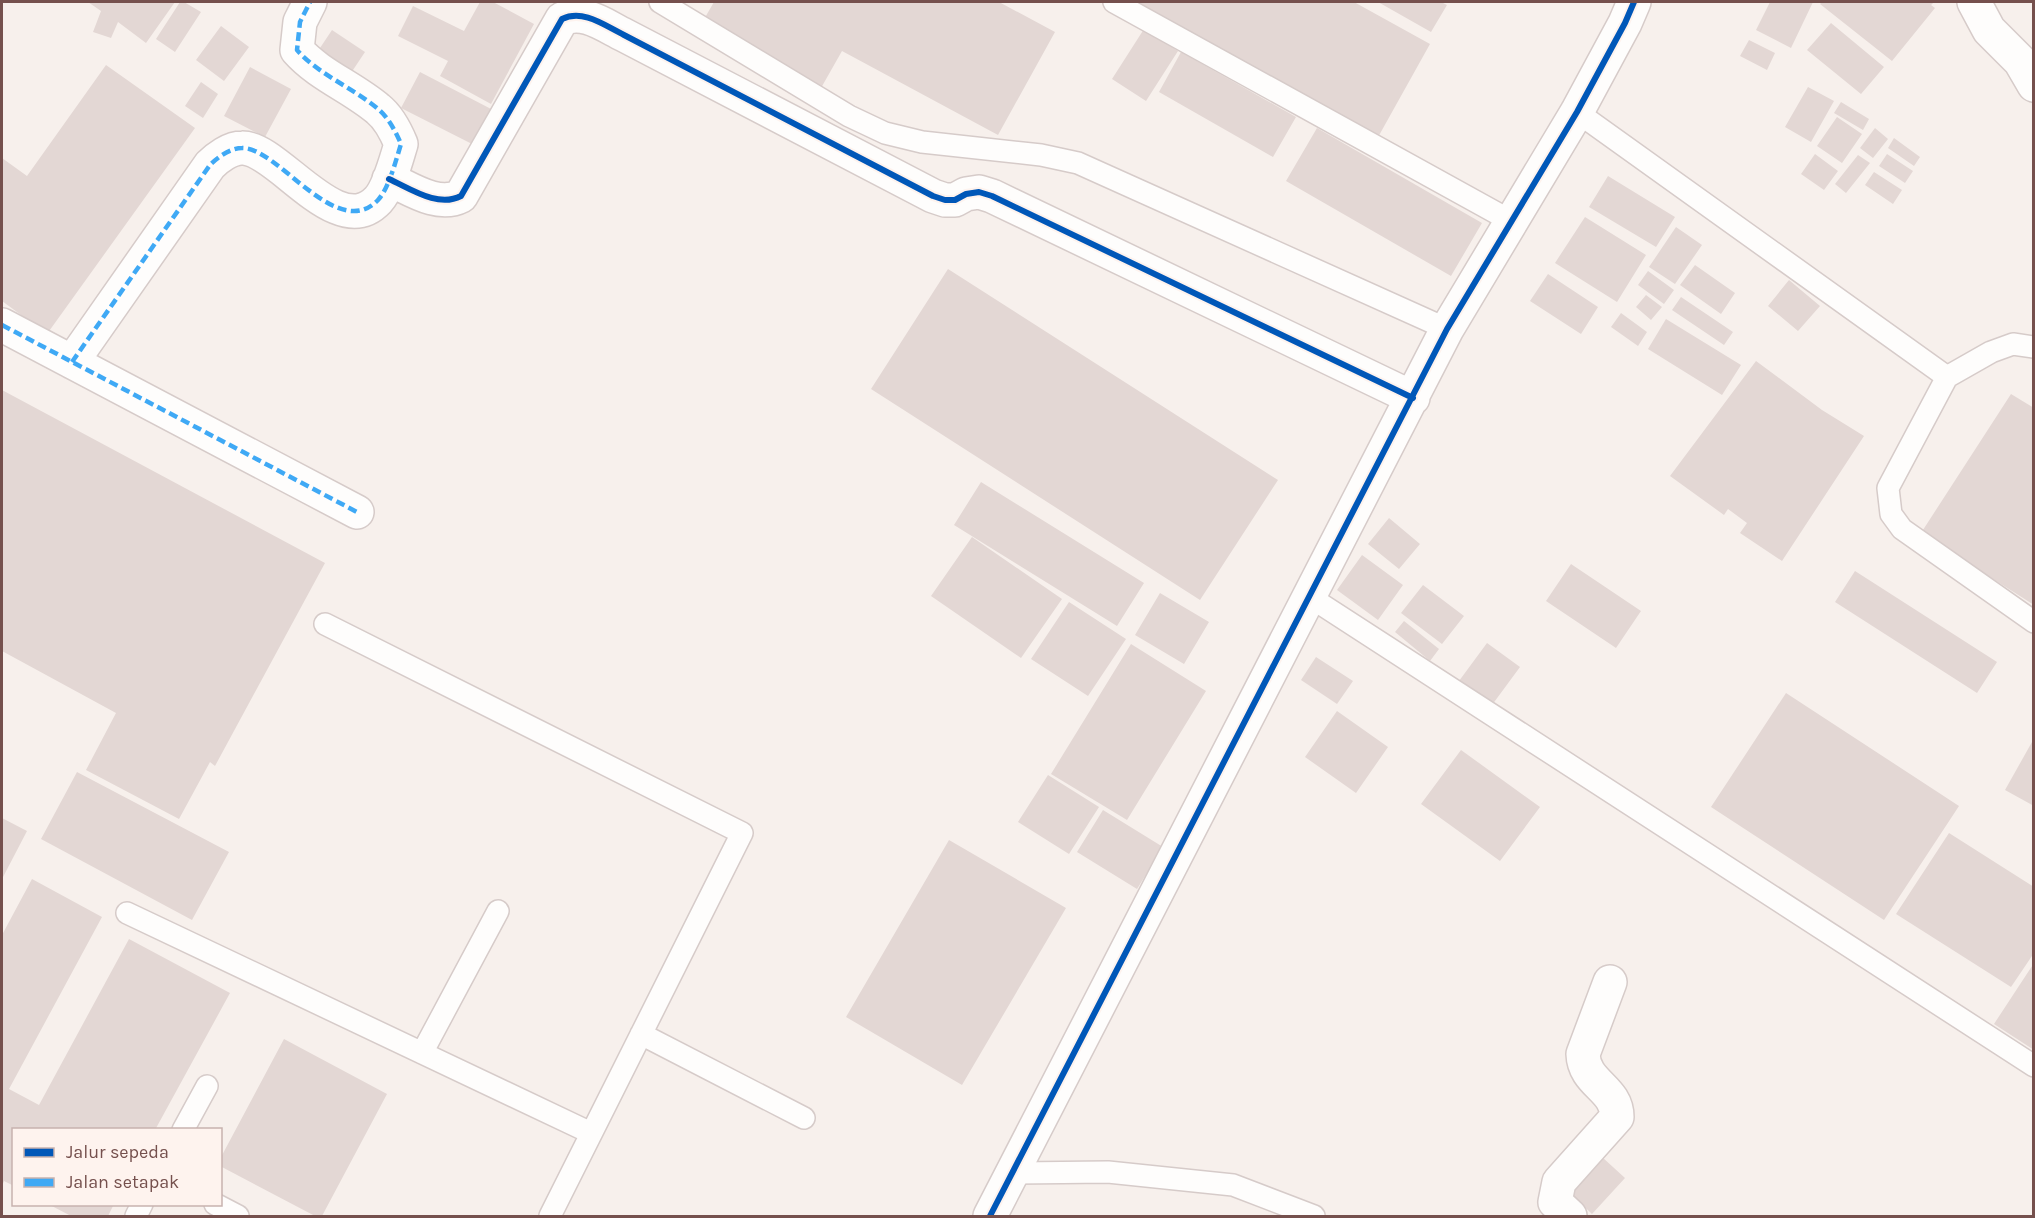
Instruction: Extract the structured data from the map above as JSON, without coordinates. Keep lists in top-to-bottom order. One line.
{"legend":["Jalur sepeda","Jalan setapak"]}
